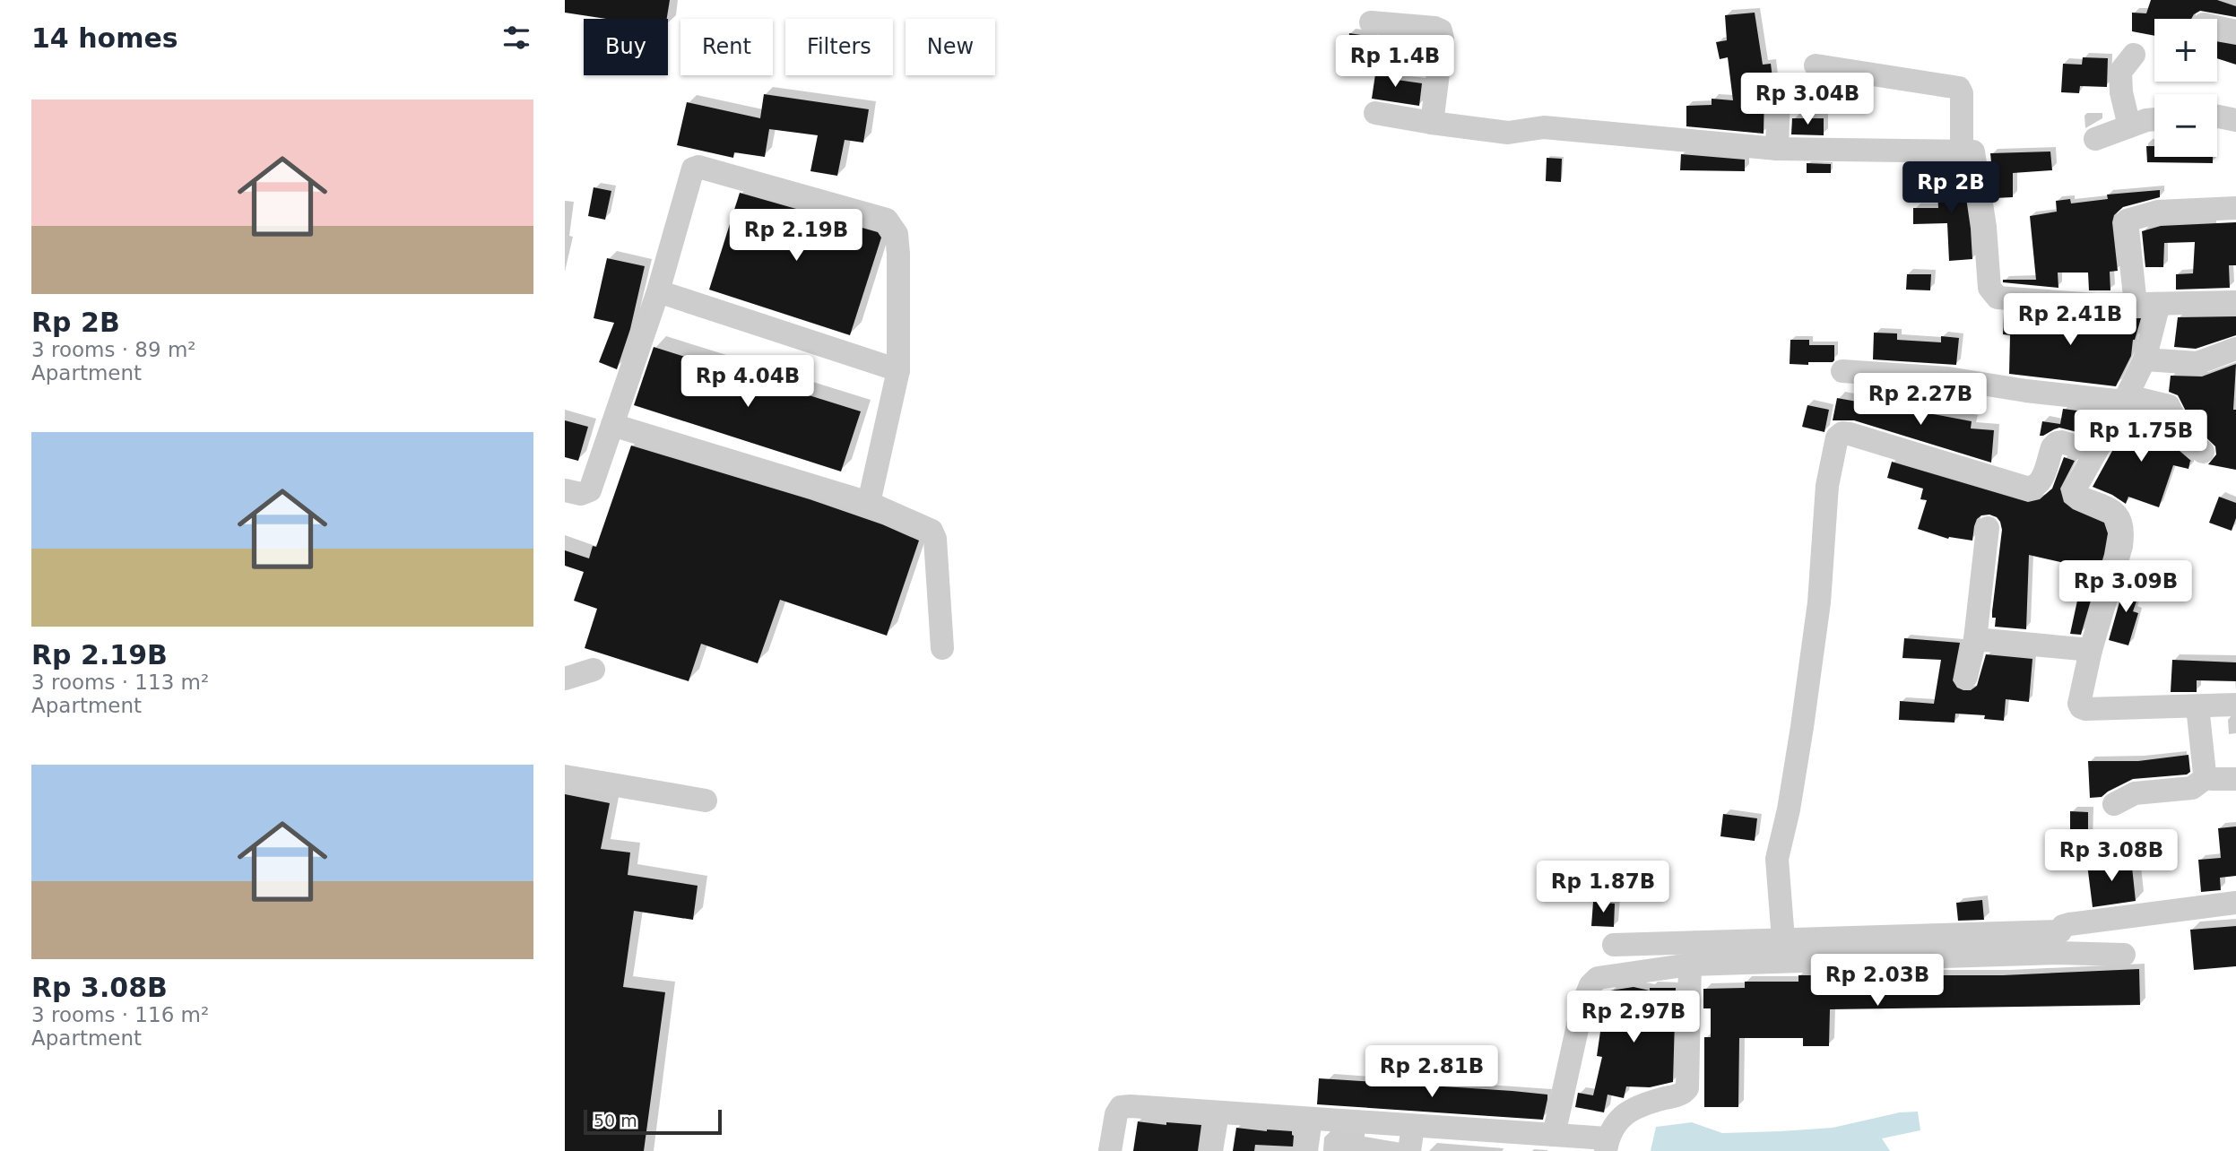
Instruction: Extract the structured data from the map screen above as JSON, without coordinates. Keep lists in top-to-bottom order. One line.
{"scale_bar":"50 m","page":{"heading":"14 homes","map_buttons":["+","−"],"chip":["Buy","Rent","Filters","New"],"price":["Rp 1.4B","Rp 3.04B","Rp 2B","Rp 2.19B","Rp 2.41B","Rp 4.04B","Rp 2.27B","Rp 1.75B","Rp 3.09B","Rp 3.08B","Rp 1.87B","Rp 2.03B","Rp 2.97B","Rp 2.81B"],"list":[{"name":"Rp 2B","note":"3 rooms · 89 m² · Apartment"},{"name":"Rp 2.19B","note":"3 rooms · 113 m² · Apartment"},{"name":"Rp 3.08B","note":"3 rooms · 116 m² · Apartment"}],"scale":"50 m"}}
